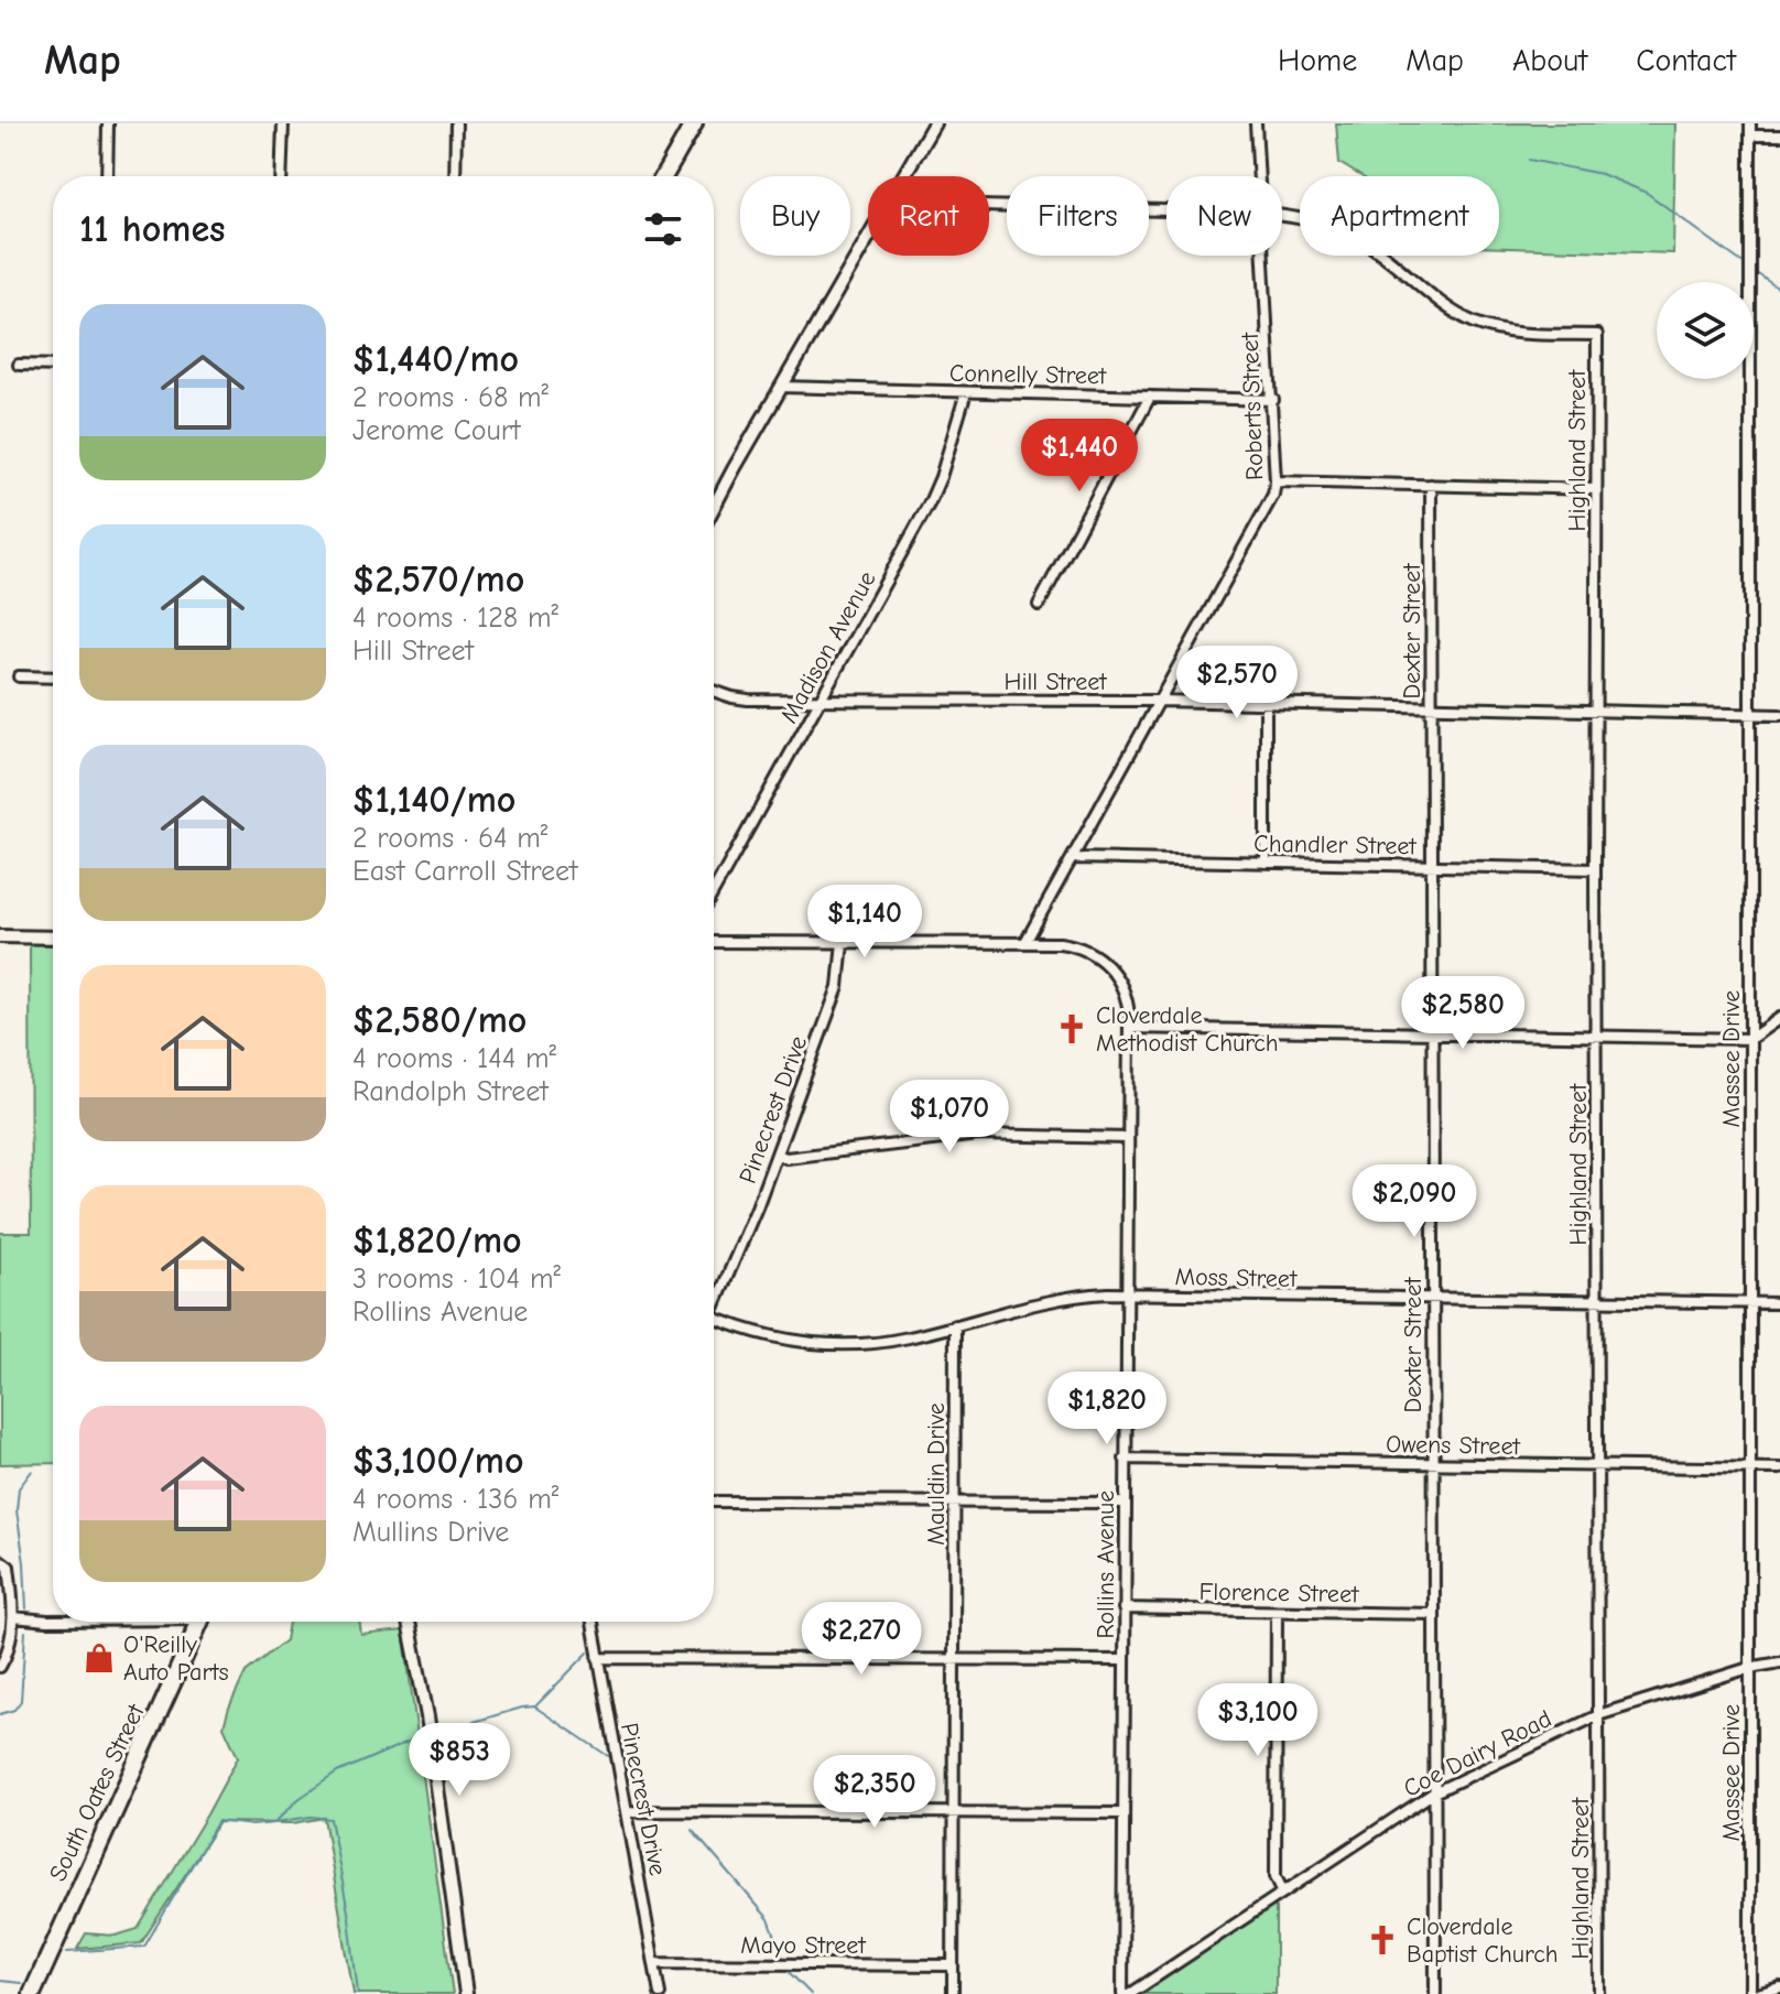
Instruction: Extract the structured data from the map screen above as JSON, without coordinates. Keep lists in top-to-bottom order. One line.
{"streets":{"main road":["South Oates Street"],"street":["Connelly Street","Roberts Street","Highland Street","Dexter Street","Madison Avenue","Hill Street","Chandler Street","Massee Drive","Pinecrest Drive","Moss Street","Owens Street","Mauldin Drive","Rollins Avenue","Florence Street","Coe Dairy Road","Mayo Street"]},"crossings":[["Connelly Street","Roberts Street"],["Connelly Street","Madison Avenue"],["Roberts Street","Hill Street"],["Roberts Street","Chandler Street"],["Roberts Street","Rollins Avenue"],["Highland Street","Hill Street"],["Highland Street","Chandler Street"],["Highland Street","Moss Street"],["Highland Street","Owens Street"],["Highland Street","Coe Dairy Road"],["Dexter Street","Hill Street"],["Dexter Street","Chandler Street"],["Dexter Street","Moss Street"],["Dexter Street","Owens Street"],["Dexter Street","Florence Street"],["Dexter Street","Coe Dairy Road"],["Madison Avenue","Hill Street"],["Hill Street","Massee Drive"],["Massee Drive","Moss Street"],["Massee Drive","Owens Street"],["Massee Drive","Coe Dairy Road"],["Pinecrest Drive","Rollins Avenue"],["Pinecrest Drive","Mayo Street"],["Moss Street","Mauldin Drive"],["Moss Street","Rollins Avenue"],["Owens Street","Rollins Avenue"],["Mauldin Drive","Mayo Street"],["Rollins Avenue","Florence Street"]],"places":{"church":["Cloverdale Methodist Church","Cloverdale Baptist Church"],"shop":["O'Reilly Auto Parts"]},"page":{"header":"Map","nav":["Home","Map","About","Contact"],"chip":["Buy","Rent","Filters","New","Apartment"],"heading":"11 homes","list":[{"name":"$1,440/mo","note":"2 rooms · 68 m² · Jerome Court"},{"name":"$2,570/mo","note":"4 rooms · 128 m² · Hill Street"},{"name":"$1,140/mo","note":"2 rooms · 64 m² · East Carroll Street"},{"name":"$2,580/mo","note":"4 rooms · 144 m² · Randolph Street"},{"name":"$1,820/mo","note":"3 rooms · 104 m² · Rollins Avenue"},{"name":"$3,100/mo","note":"4 rooms · 136 m² · Mullins Drive"}],"price":["$1,440","$2,570","$1,140","$2,580","$1,070","$2,090","$1,820","$2,270","$3,100","$853","$2,350"]}}
